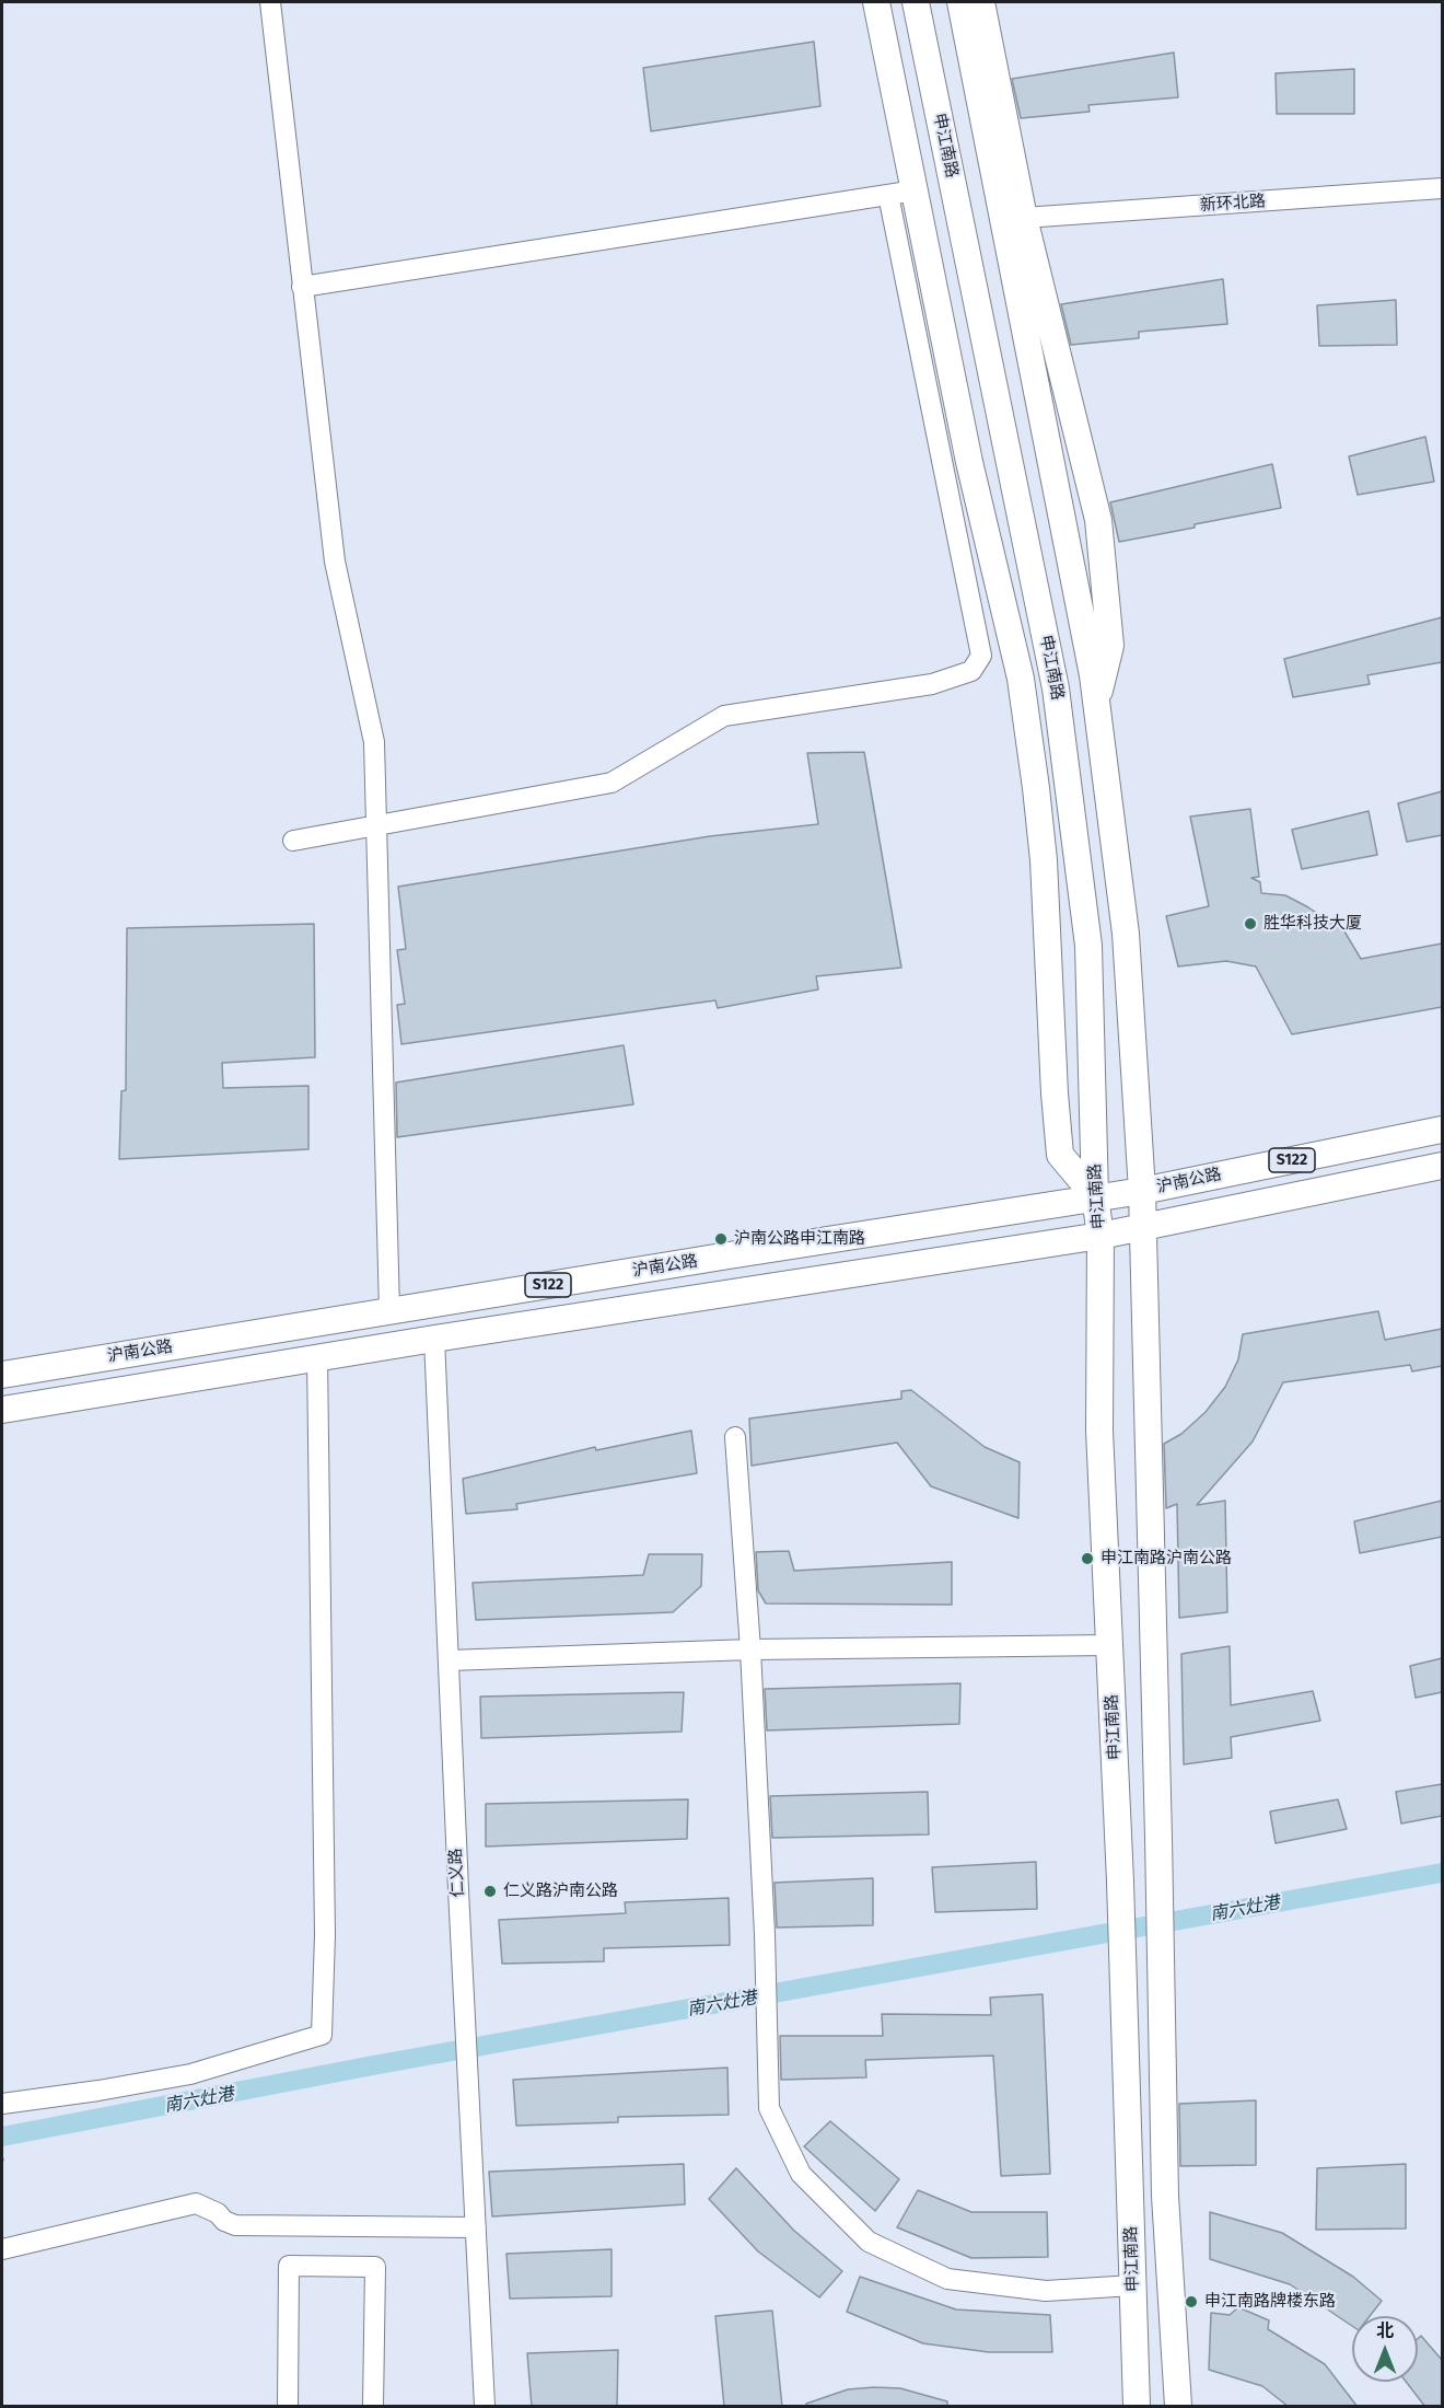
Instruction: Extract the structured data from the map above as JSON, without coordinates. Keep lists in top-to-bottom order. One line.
{"streets":{"main road":["申江南路","S122","沪南公路"],"street":["新环北路","仁义路"]},"crossings":[["申江南路","沪南公路"],["沪南公路","仁义路"]],"water":["南六灶港"],"places":["胜华科技大厦","沪南公路申江南路","申江南路沪南公路","仁义路沪南公路","申江南路牌楼东路"],"north":"top"}
